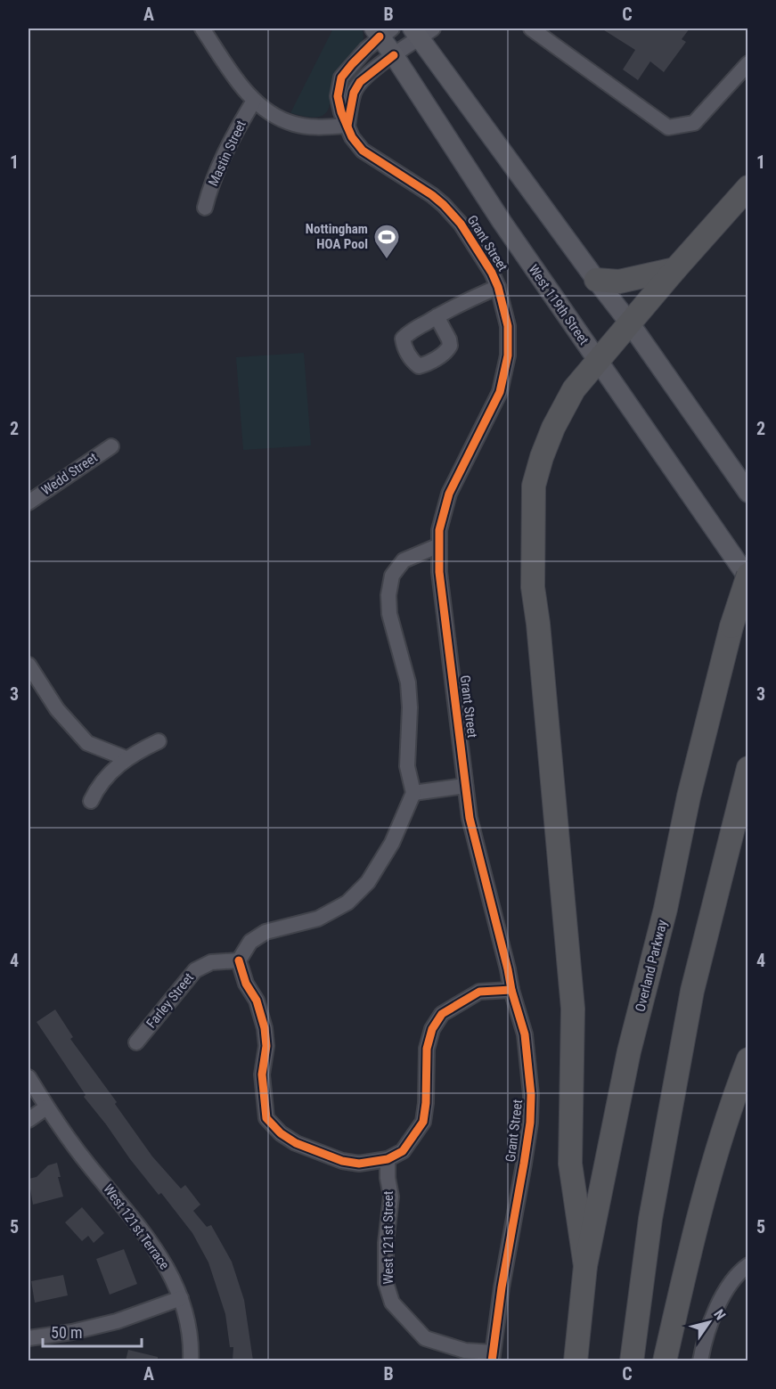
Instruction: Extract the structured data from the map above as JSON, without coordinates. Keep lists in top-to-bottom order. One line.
{"streets":{"highway":["Overland Parkway"],"main road":["West 119th Street"],"street":["Mastin Street","Grant Street","Wedd Street","Farley Street","West 121st Terrace","West 121st Street"]},"crossings":[["Grant Street","West 121st Street"],["West 119th Street","Overland Parkway"]],"places":{"sports":["Nottingham HOA Pool"]},"scale_bar":"50 m","north":"top right","grid":{"columns":["A","B","C"],"rows":["1","2","3","4","5"]}}
